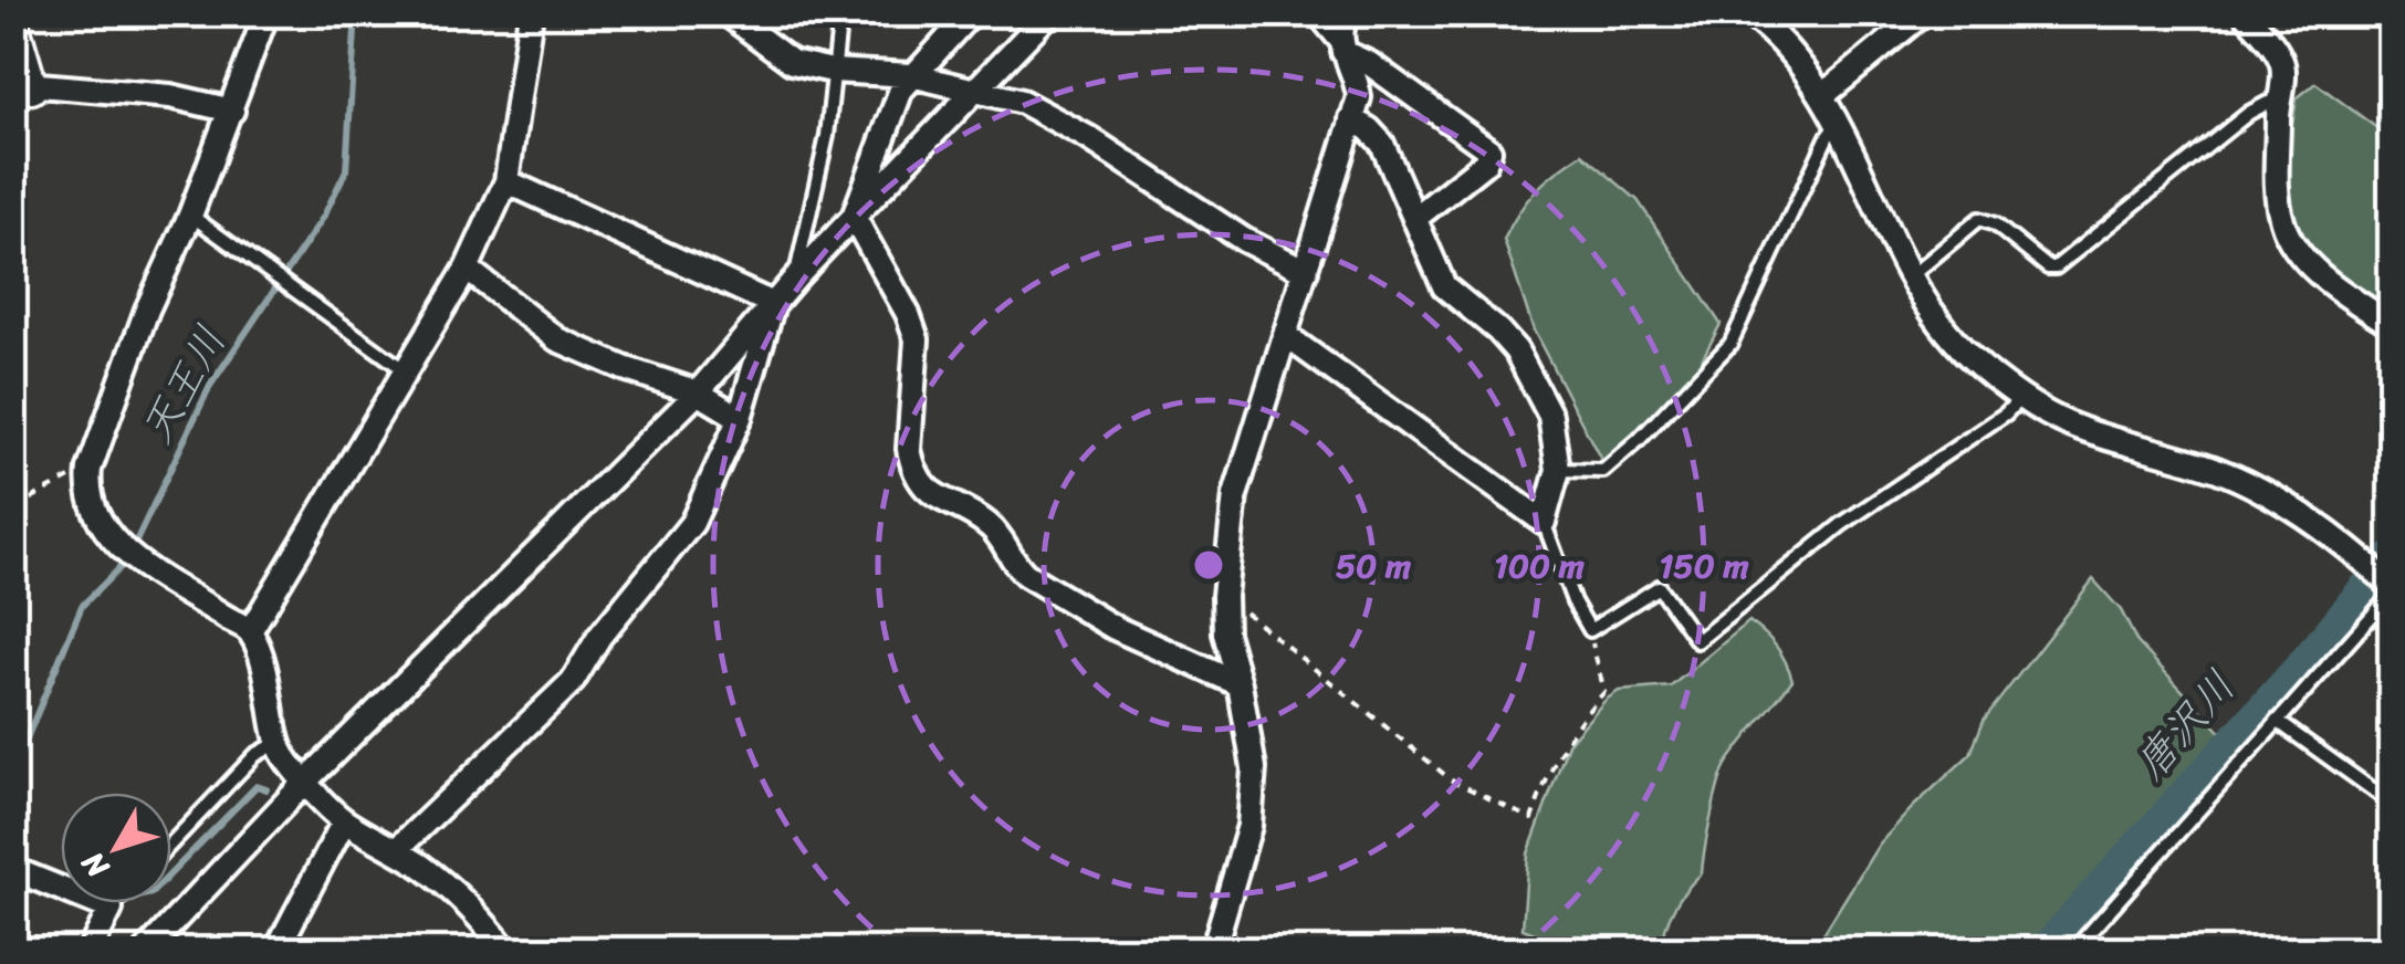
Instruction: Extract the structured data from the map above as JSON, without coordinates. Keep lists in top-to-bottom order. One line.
{"water":["天王川","唐沢川"],"north":"bottom left","rings":["50 m","100 m","150 m"]}
